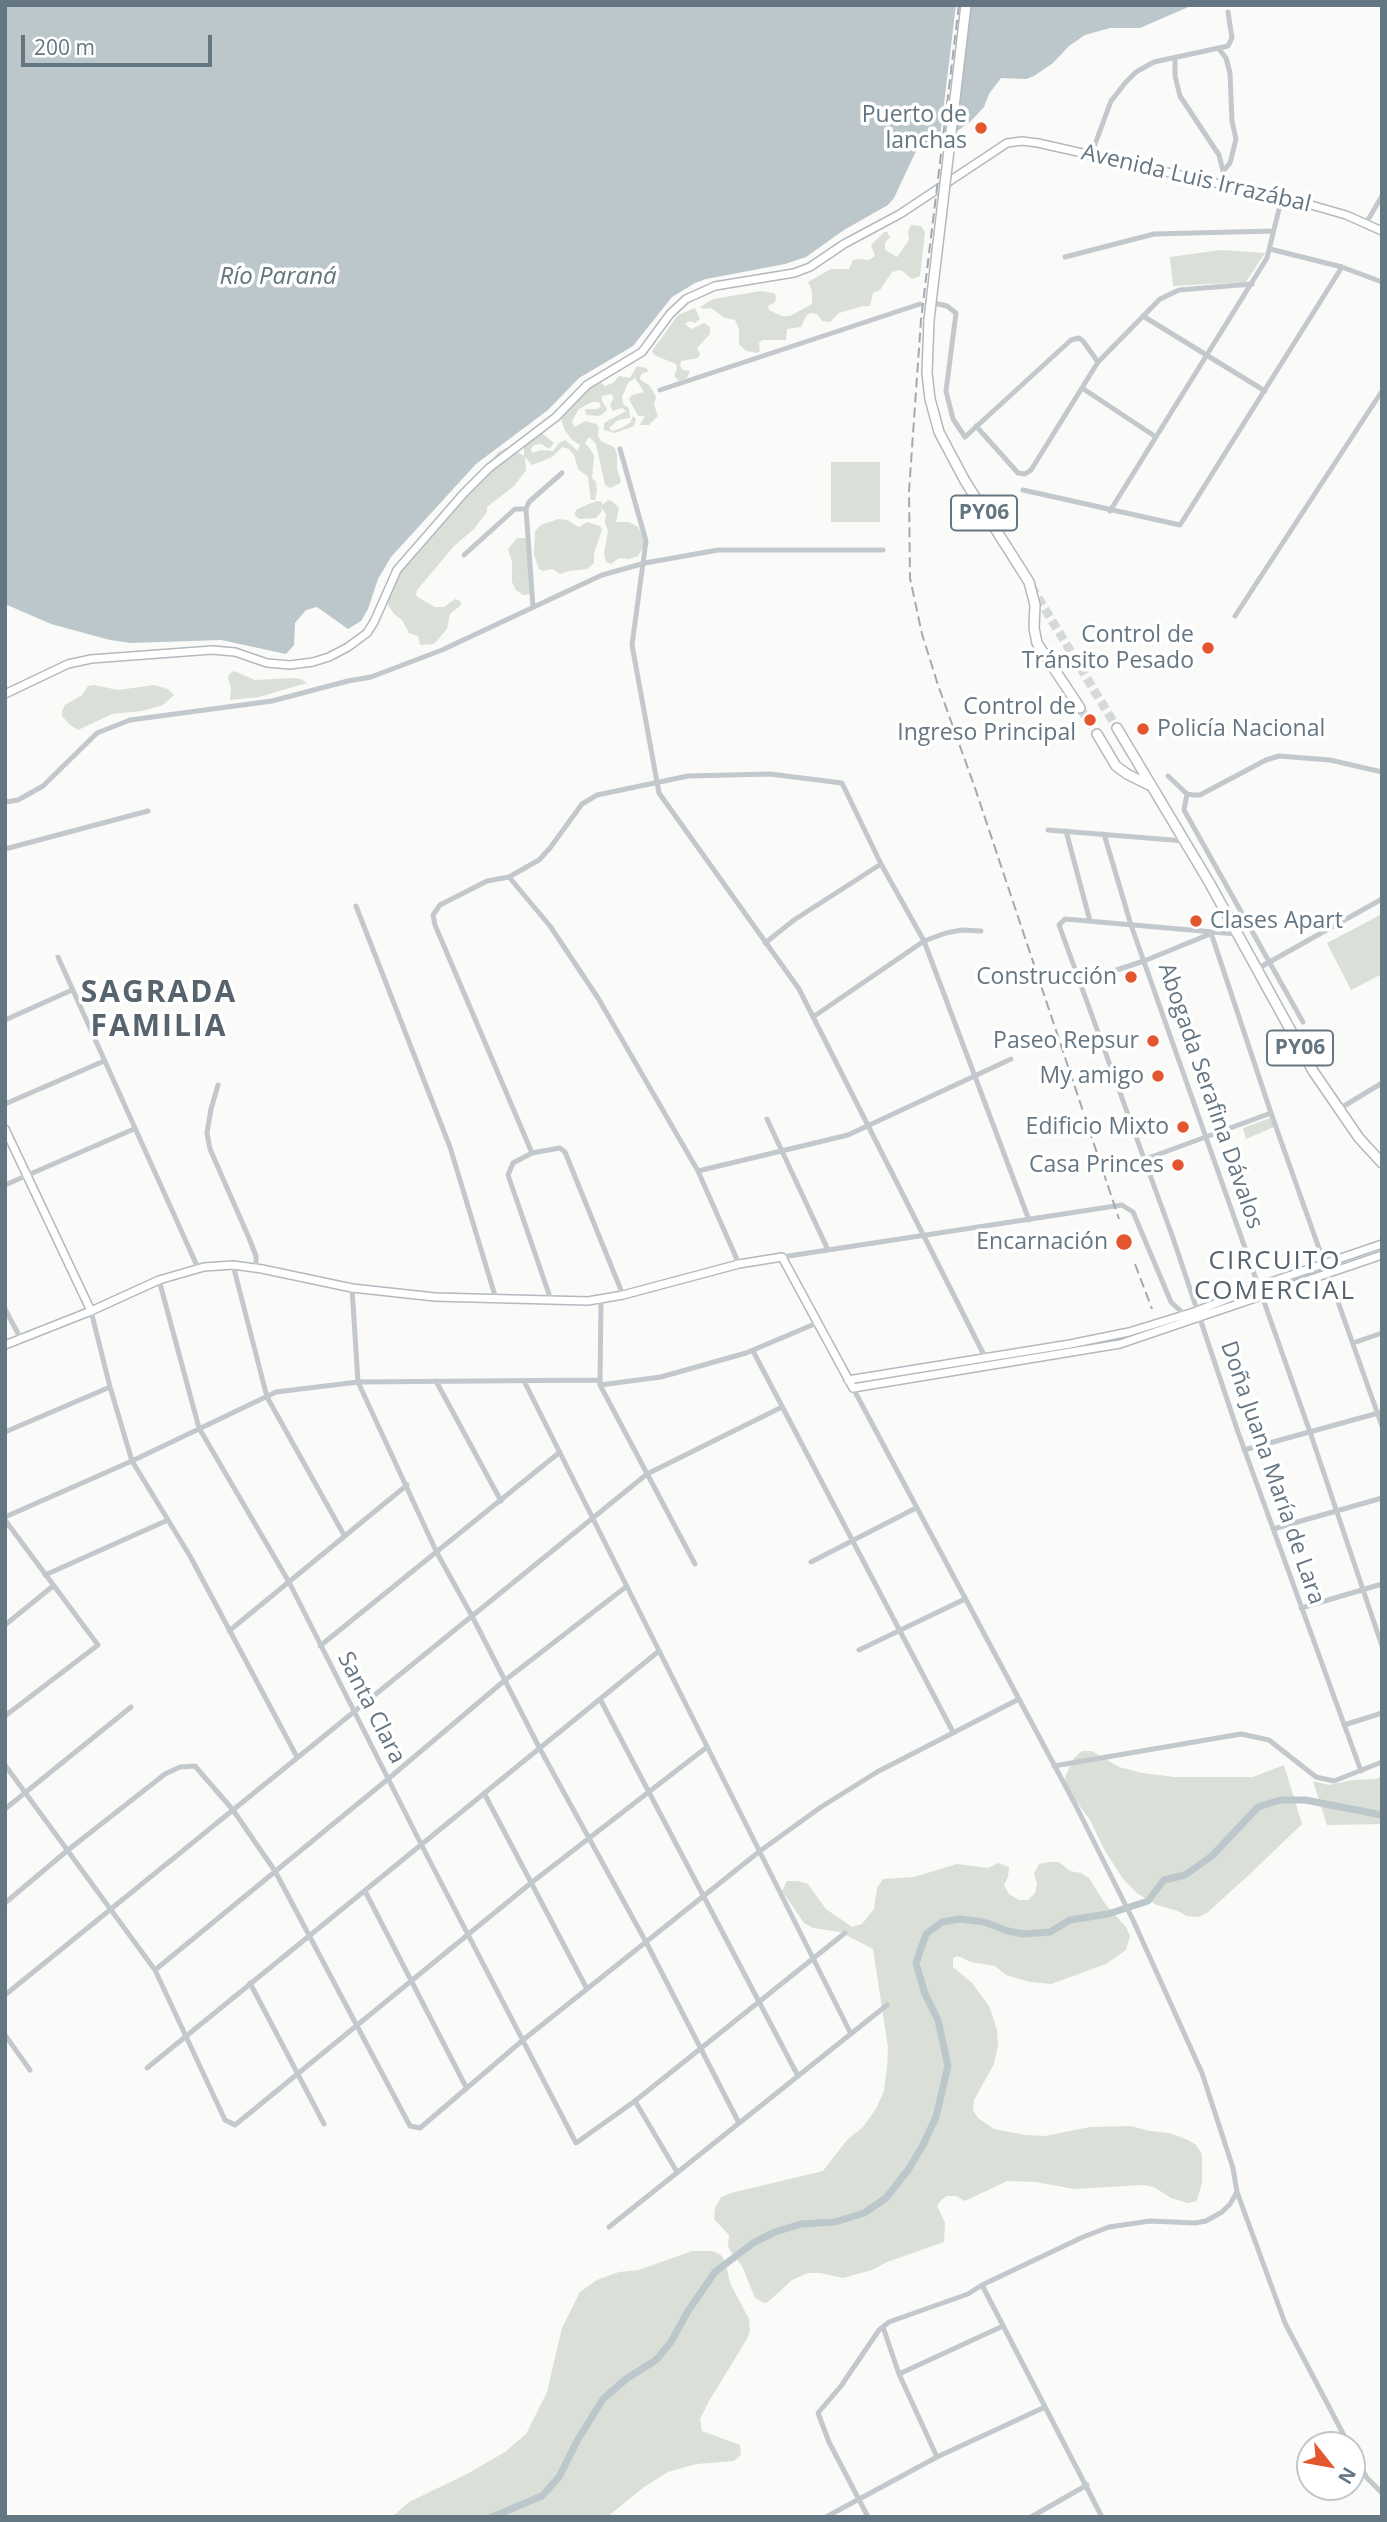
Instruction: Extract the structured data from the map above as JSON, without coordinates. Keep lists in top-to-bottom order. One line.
{"streets":{"highway":["PY06"],"main road":["Avenida Luis Irrazábal"],"street":["Abogada Serafina Dávalos","Doña Juana María de Lara","Santa Clara"]},"districts":["SAGRADA FAMILIA","CIRCUITO COMERCIAL"],"water":["Río Paraná"],"places":["Puerto de lanchas","Control de Tránsito Pesado","Control de Ingreso Principal","Policía Nacional","Clases Apart","Construcción","Paseo Repsur","My amigo","Edificio Mixto","Casa Princes","Encarnación"],"scale_bar":"200 m","north":"bottom right"}
